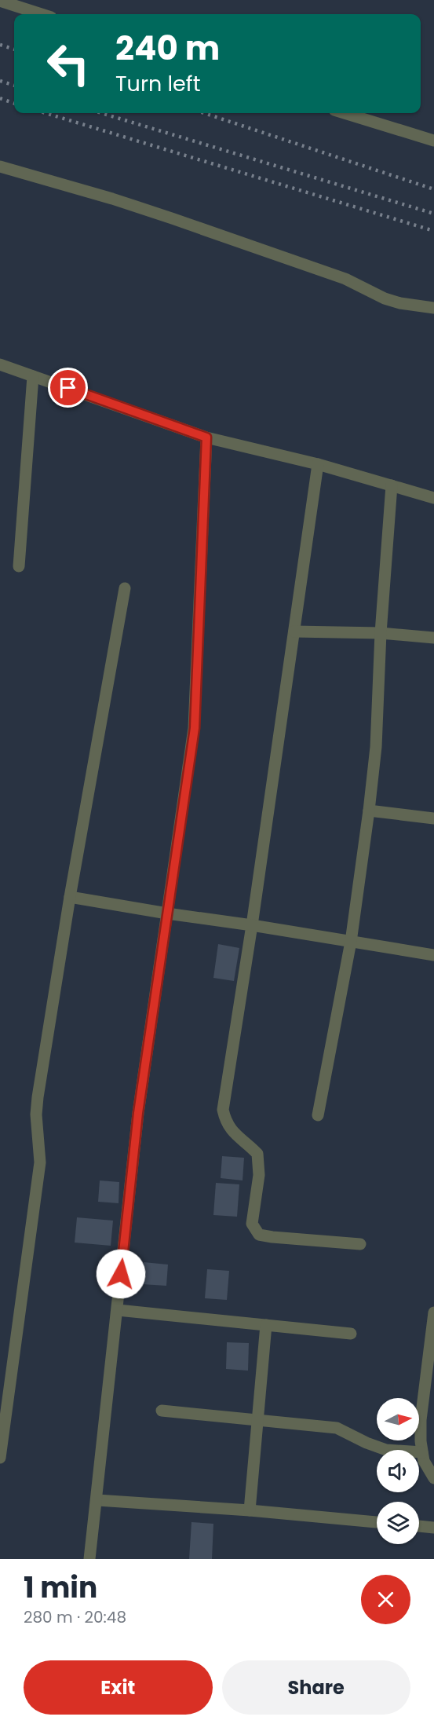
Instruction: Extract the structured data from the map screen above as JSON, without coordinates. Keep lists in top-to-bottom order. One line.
{"north":"right","page":{"turn":["240 m","Turn left"],"heading":["1 min","280 m · 20:48"],"buttons":["Exit","Share"]}}
